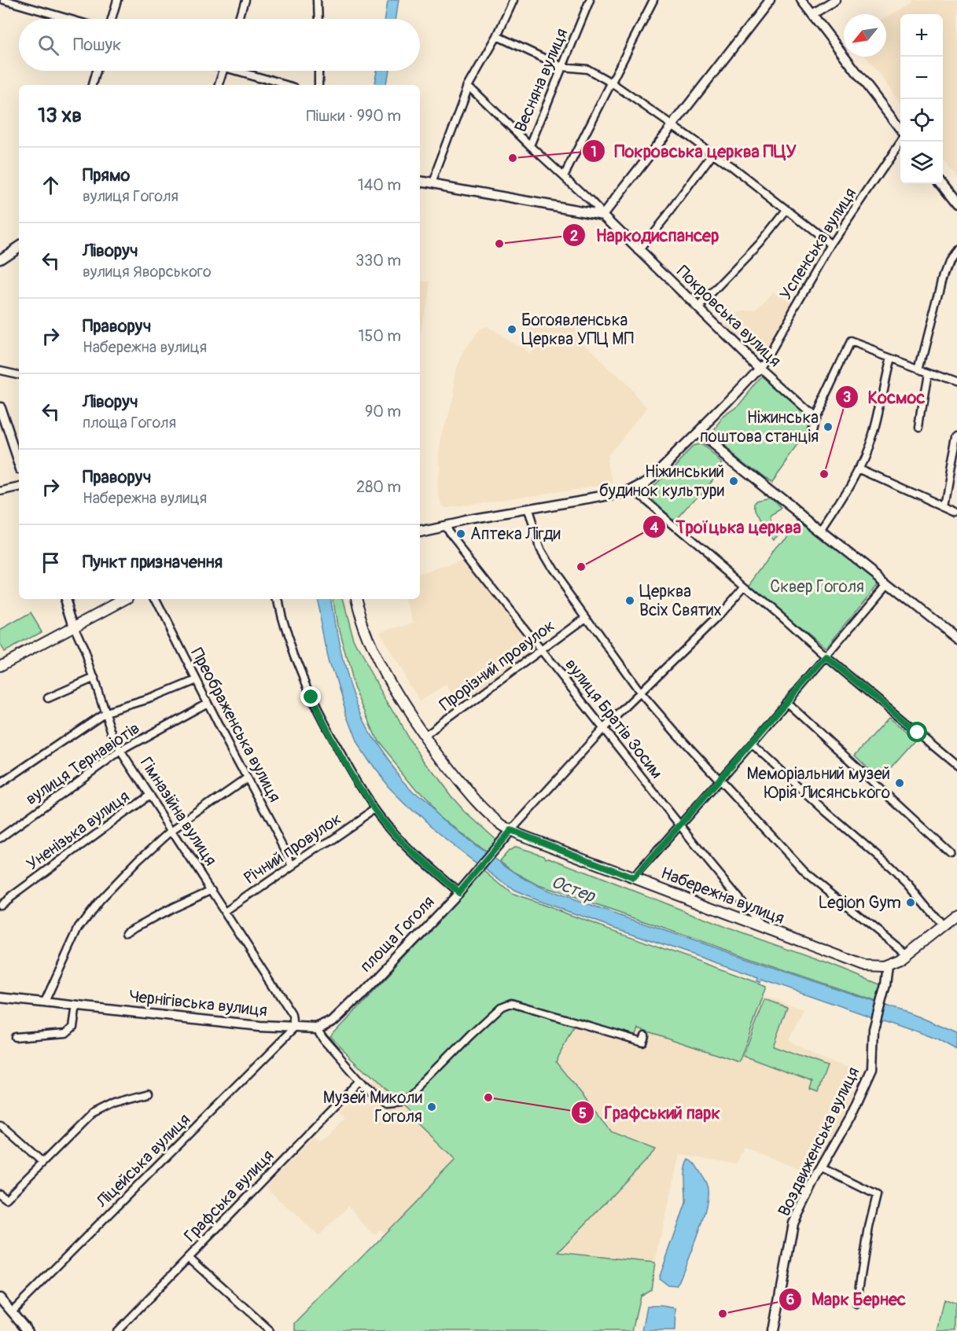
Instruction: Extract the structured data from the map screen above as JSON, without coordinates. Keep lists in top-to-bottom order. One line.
{"streets":{"main road":["Набережна вулиця"],"street":["Весняна вулиця","Успенська вулиця","Покровська вулиця","Прорізний провулок","вулиця Братів Зосим","Преображенська вулиця","вулиця Тернавіотів","Гімназійна вулиця","Уненізька вулиця","Річний провулок","площа Гоголя","Чернігівська вулиця","Воздвиженська вулиця","Ліцейська вулиця","Графська вулиця"]},"crossings":[["Весняна вулиця","Покровська вулиця"],["Успенська вулиця","Покровська вулиця"],["Прорізний провулок","вулиця Братів Зосим"],["Прорізний провулок","Набережна вулиця"],["вулиця Братів Зосим","Набережна вулиця"],["Преображенська вулиця","вулиця Тернавіотів"],["Преображенська вулиця","Річний провулок"],["вулиця Тернавіотів","Гімназійна вулиця"],["Гімназійна вулиця","Уненізька вулиця"],["Гімназійна вулиця","Річний провулок"],["Гімназійна вулиця","Чернігівська вулиця"],["Гімназійна вулиця","Ліцейська вулиця"],["Набережна вулиця","площа Гоголя"],["Набережна вулиця","Воздвиженська вулиця"],["площа Гоголя","Чернігівська вулиця"],["Чернігівська вулиця","Ліцейська вулиця"]],"water":["Остер"],"parks":["Сквер Гоголя"],"places":["Покровська церква ПЦУ","Наркодиспансер","Богоявленська Церква УПЦ МП","Ніжинська поштова станція","Космос","Ніжинський будинок культури","Аптека Лігди","Троїцька церква","Церква Всіх Святих","Меморіальний музей Юрія Лисянського","Legion Gym","Графський парк","Музей Миколи Гоголя","Марк Бернес"],"north":"bottom left","page":{"map_buttons":["+","−"],"search":"Пошук","heading":["13 хв","Пішки · 990 m"],"list":[["Прямо","вулиця Гоголя","140 m"],["Ліворуч","вулиця Яворського","330 m"],["Праворуч","Набережна вулиця","150 m"],["Ліворуч","площа Гоголя","90 m"],["Праворуч","Набережна вулиця","280 m"],"Пункт призначення"]}}
